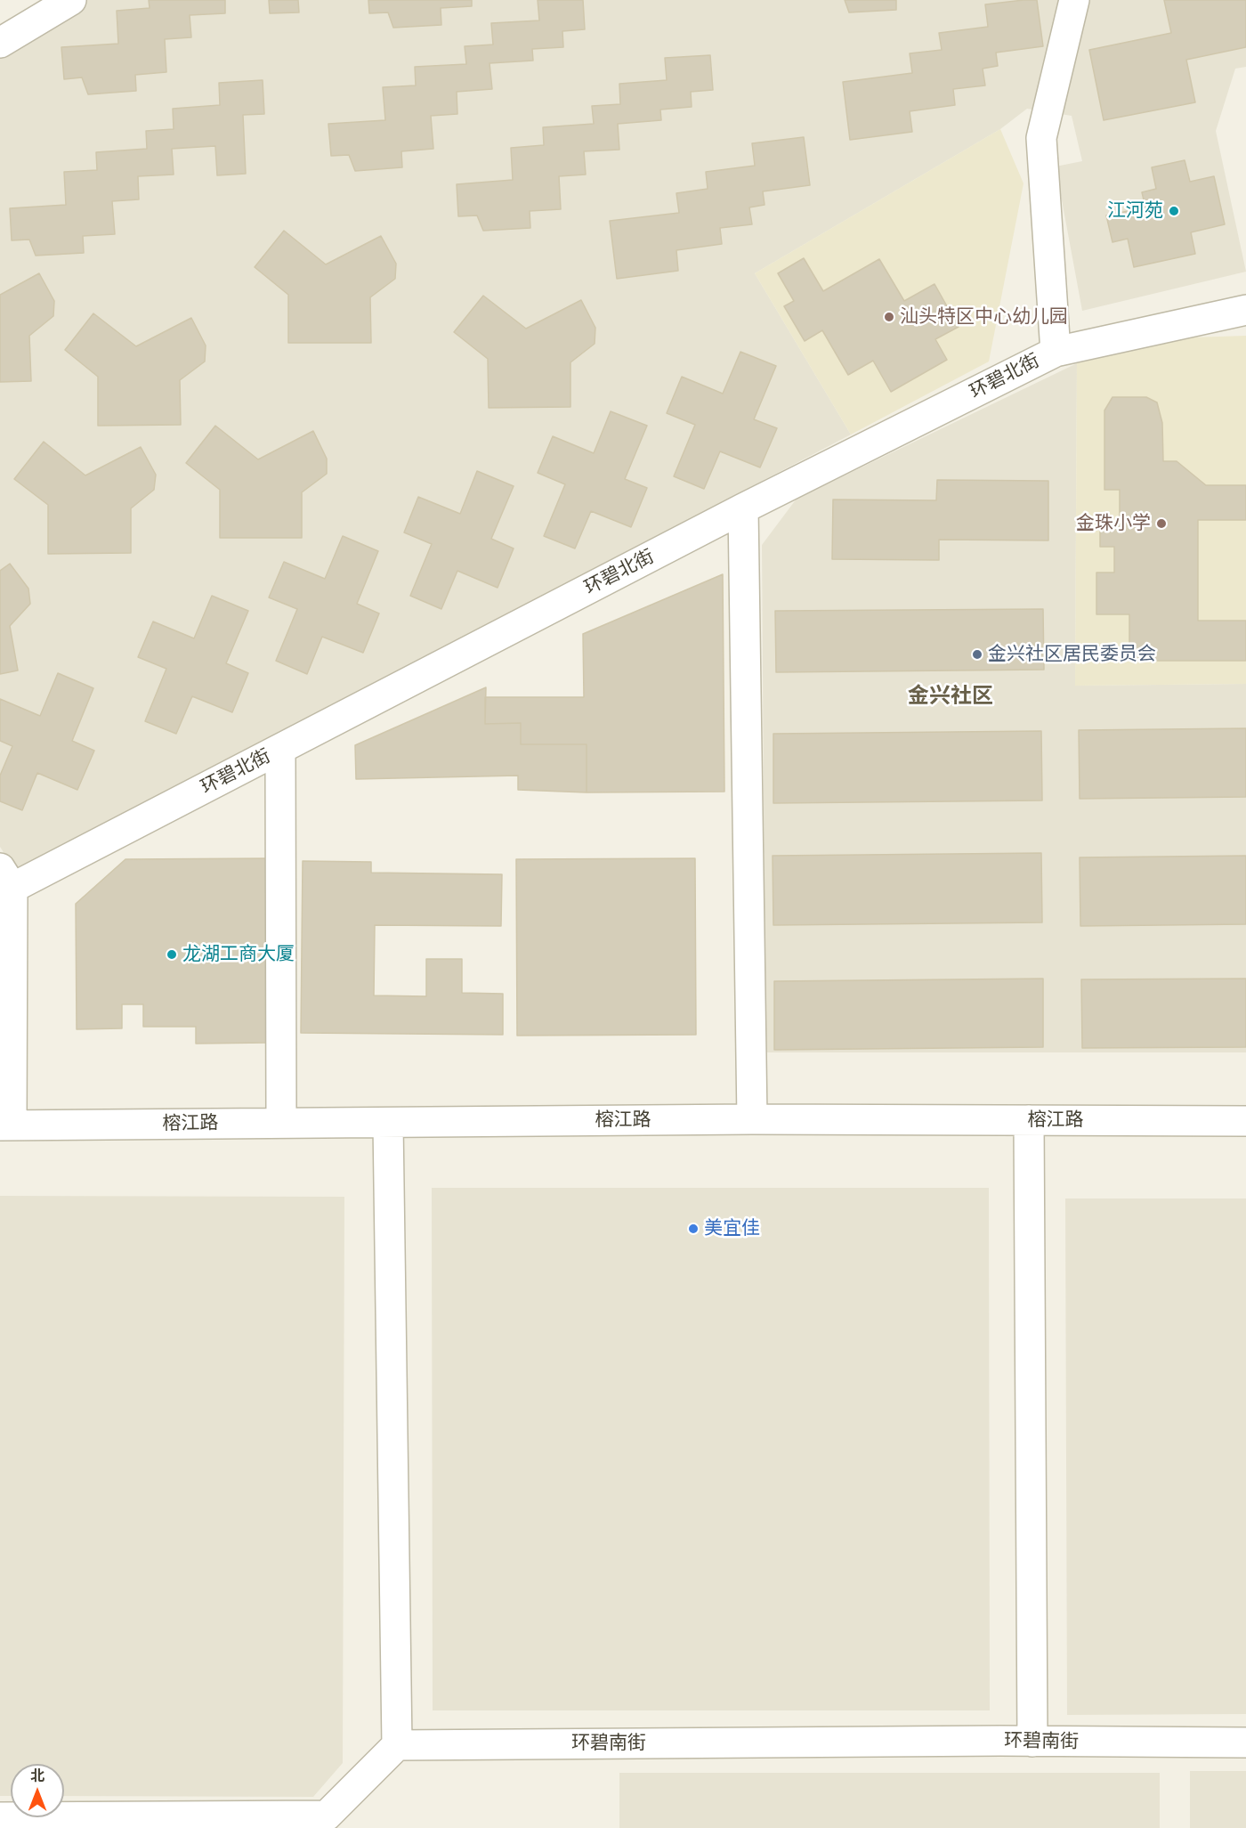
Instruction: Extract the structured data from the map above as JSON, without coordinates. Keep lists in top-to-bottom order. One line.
{"streets":{"street":["环碧北街","榕江路","环碧南街"]},"districts":["金兴社区"],"places":["江河苑","汕头特区中心幼儿园","金珠小学","金兴社区居民委员会","龙湖工商大厦","美宜佳"],"north":"top"}
